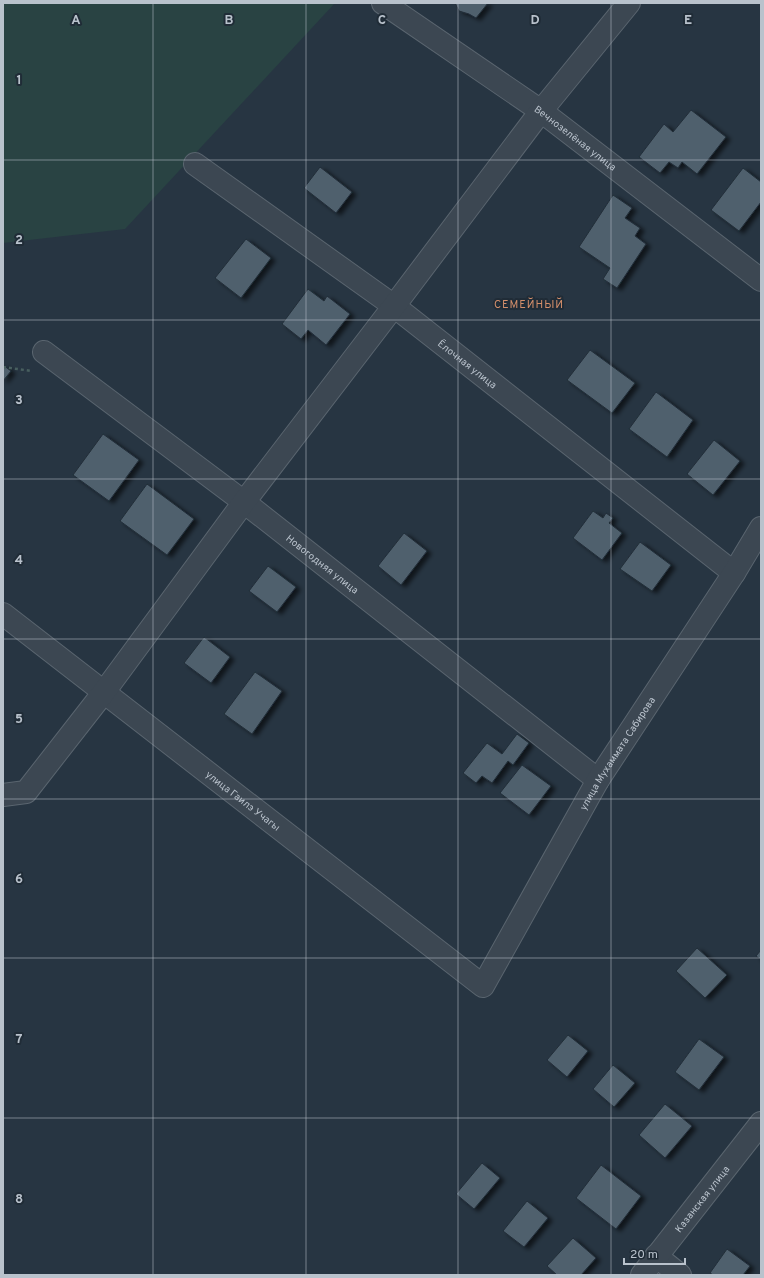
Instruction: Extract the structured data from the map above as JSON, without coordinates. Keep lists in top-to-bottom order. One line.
{"streets":{"street":["Вечнозелёная улица","Ёлочная улица","Новогодняя улица","улица Мухаммата Сабирова","улица Гаилэ Учагы","Казанская улица"]},"crossings":[["Ёлочная улица","улица Мухаммата Сабирова"],["Новогодняя улица","улица Мухаммата Сабирова"],["улица Мухаммата Сабирова","улица Гаилэ Учагы"]],"districts":["СЕМЕЙНЫЙ"],"scale_bar":"20 m","grid":{"columns":["A","B","C","D","E"],"rows":["1","2","3","4","5","6","7","8"]}}
